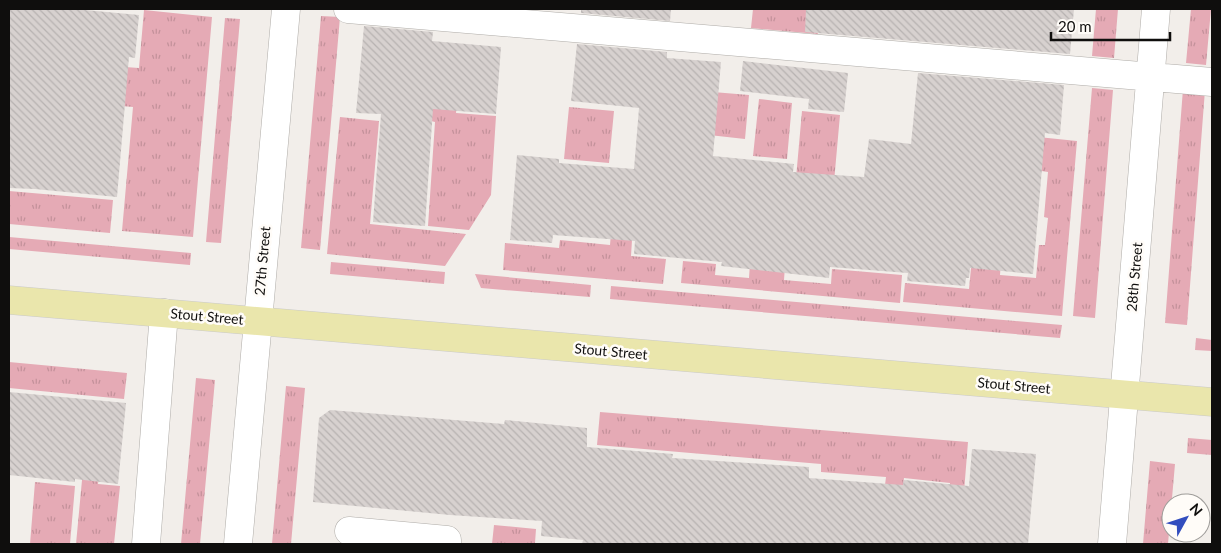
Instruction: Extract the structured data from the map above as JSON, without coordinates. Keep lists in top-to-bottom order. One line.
{"streets":{"main road":["Stout Street"],"street":["27th Street","28th Street"]},"crossings":[["27th Street","Stout Street"],["28th Street","Stout Street"]],"scale_bar":"20 m","north":"top right"}
